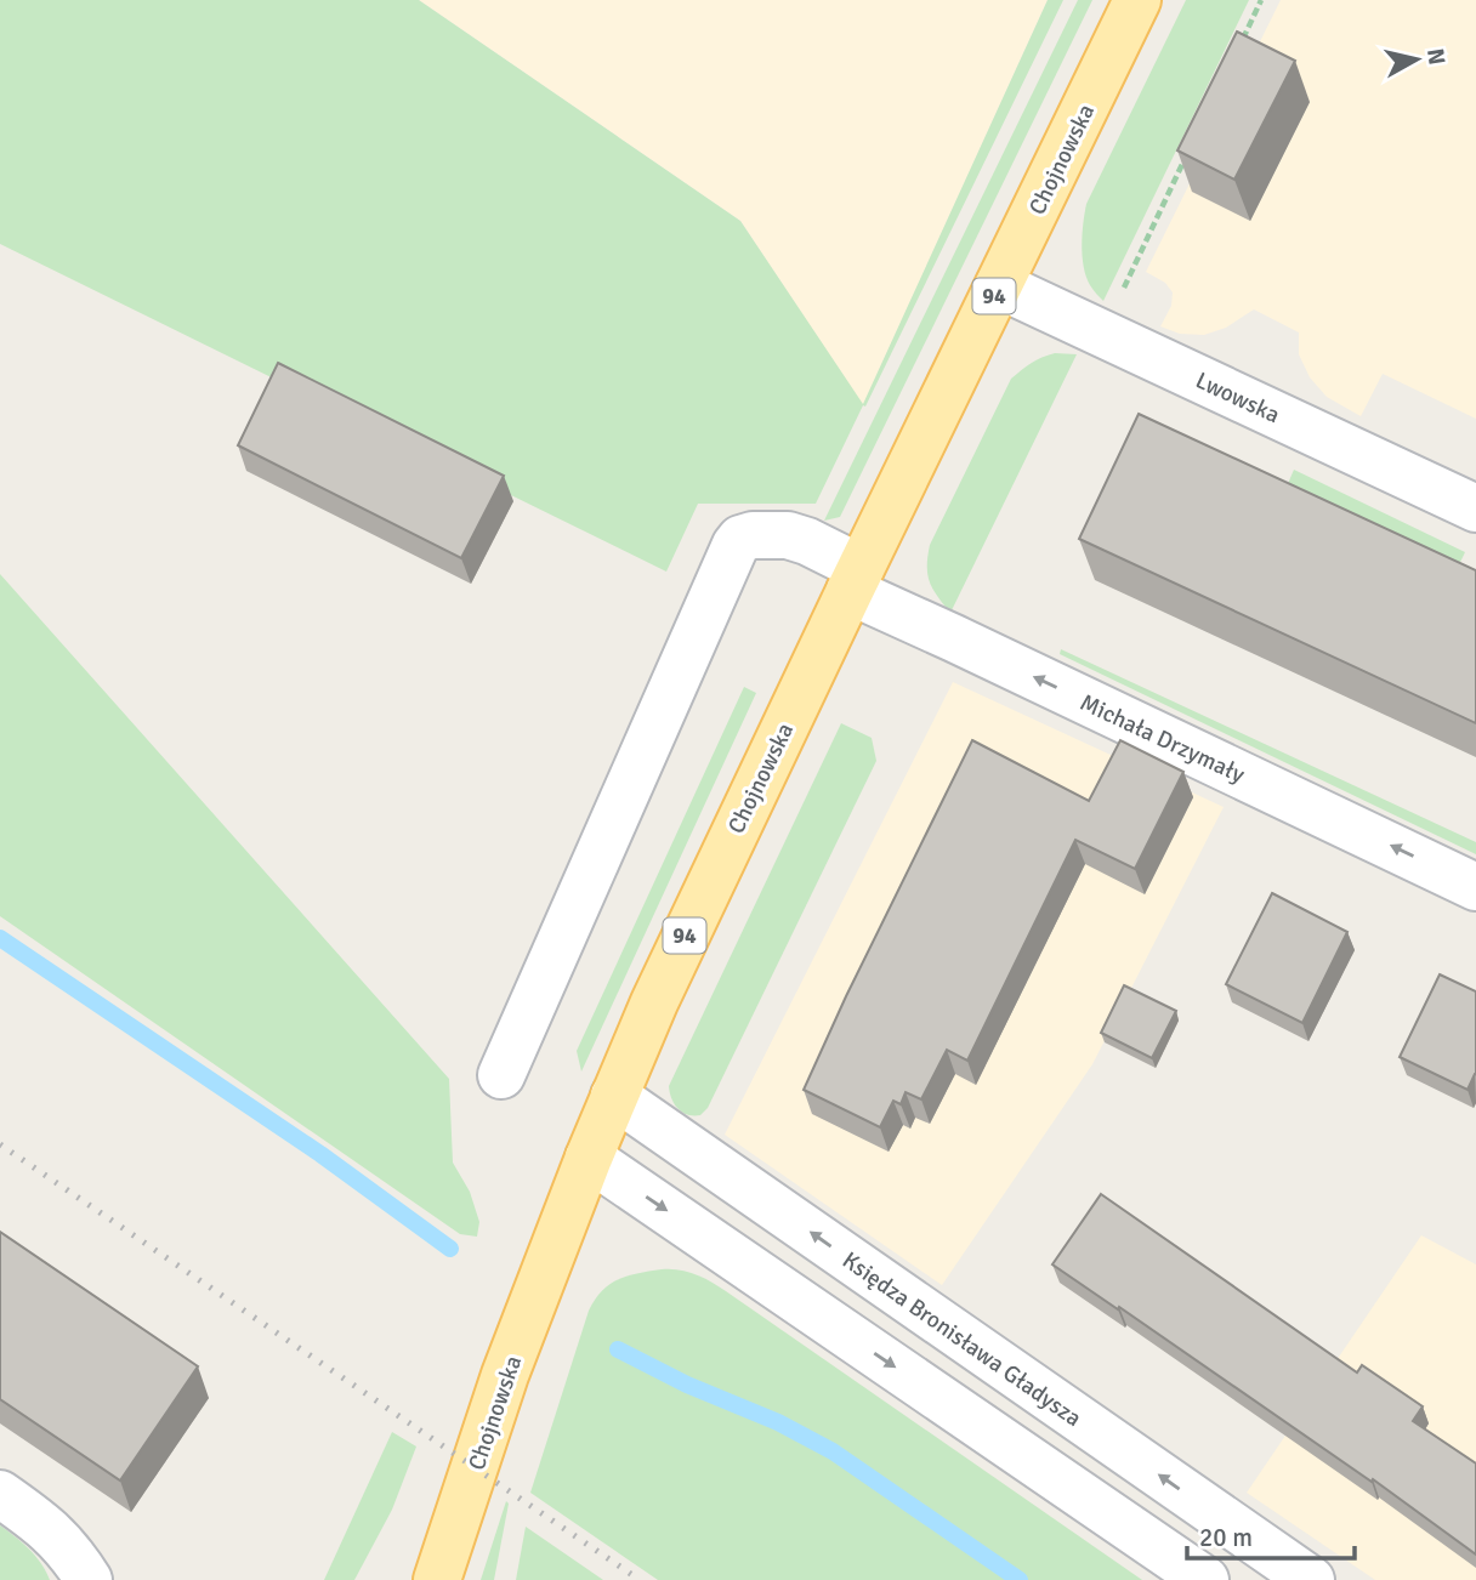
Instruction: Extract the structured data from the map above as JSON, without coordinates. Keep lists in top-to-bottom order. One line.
{"streets":{"main road":["Chojnowska","94"],"street":["Lwowska","Michała Drzymały","Księdza Bronisława Gładysza"]},"crossings":[["Chojnowska","Lwowska"],["Chojnowska","Michała Drzymały"],["Chojnowska","Księdza Bronisława Gładysza"]],"one_way":["Michała Drzymały"],"scale_bar":"20 m","north":"right"}
